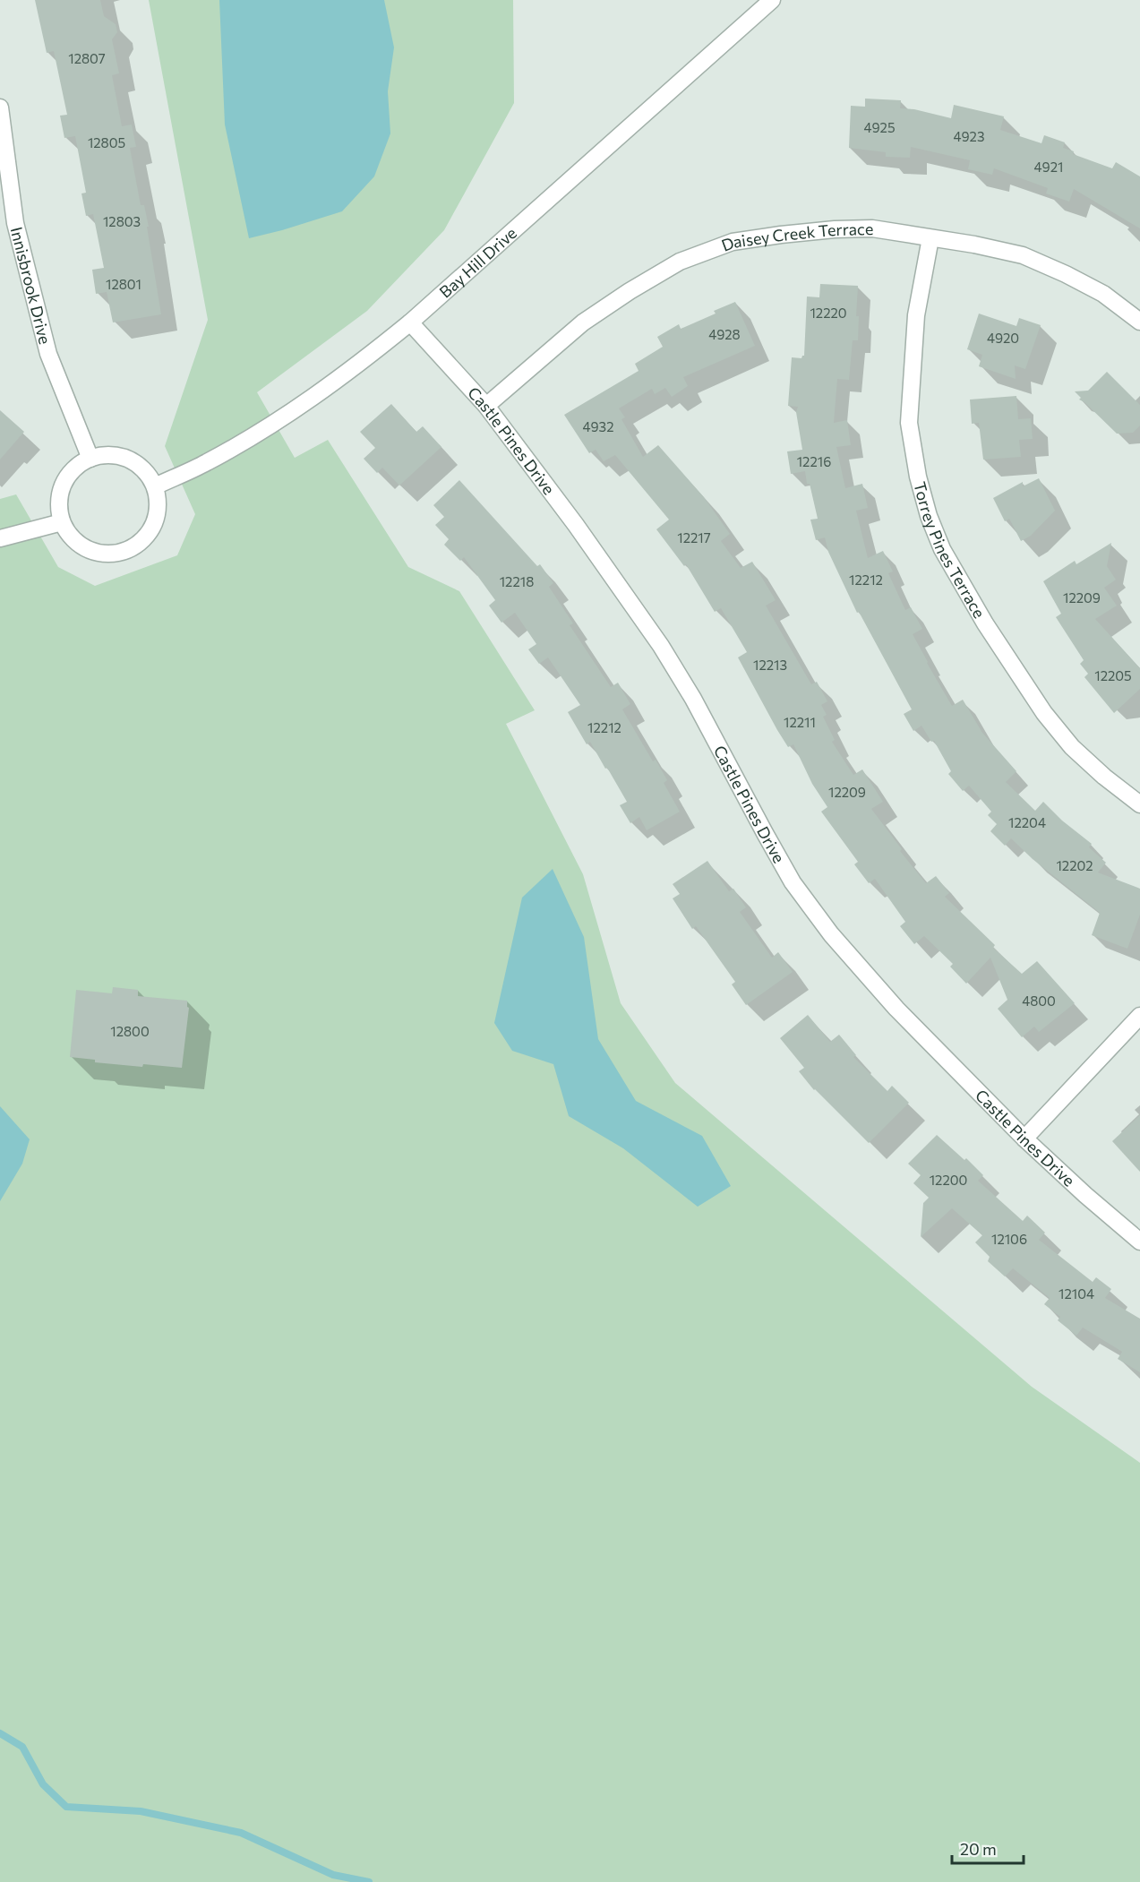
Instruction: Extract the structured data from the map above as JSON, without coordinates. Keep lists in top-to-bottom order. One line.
{"streets":{"street":["Daisey Creek Terrace","Bay Hill Drive","Innisbrook Drive","Castle Pines Drive","Torrey Pines Terrace"]},"crossings":[["Daisey Creek Terrace","Castle Pines Drive"],["Daisey Creek Terrace","Torrey Pines Terrace"],["Bay Hill Drive","Innisbrook Drive"],["Bay Hill Drive","Castle Pines Drive"]],"house_numbers":["12807","4925","4923","12805","4921","12803","12801","12220","4928","4920","4932","12216","12217","12212","12218","12209","12213","12205","12211","12212","12209","12204","12202","4800","12800","12200","12106","12104"],"scale_bar":"20 m"}
